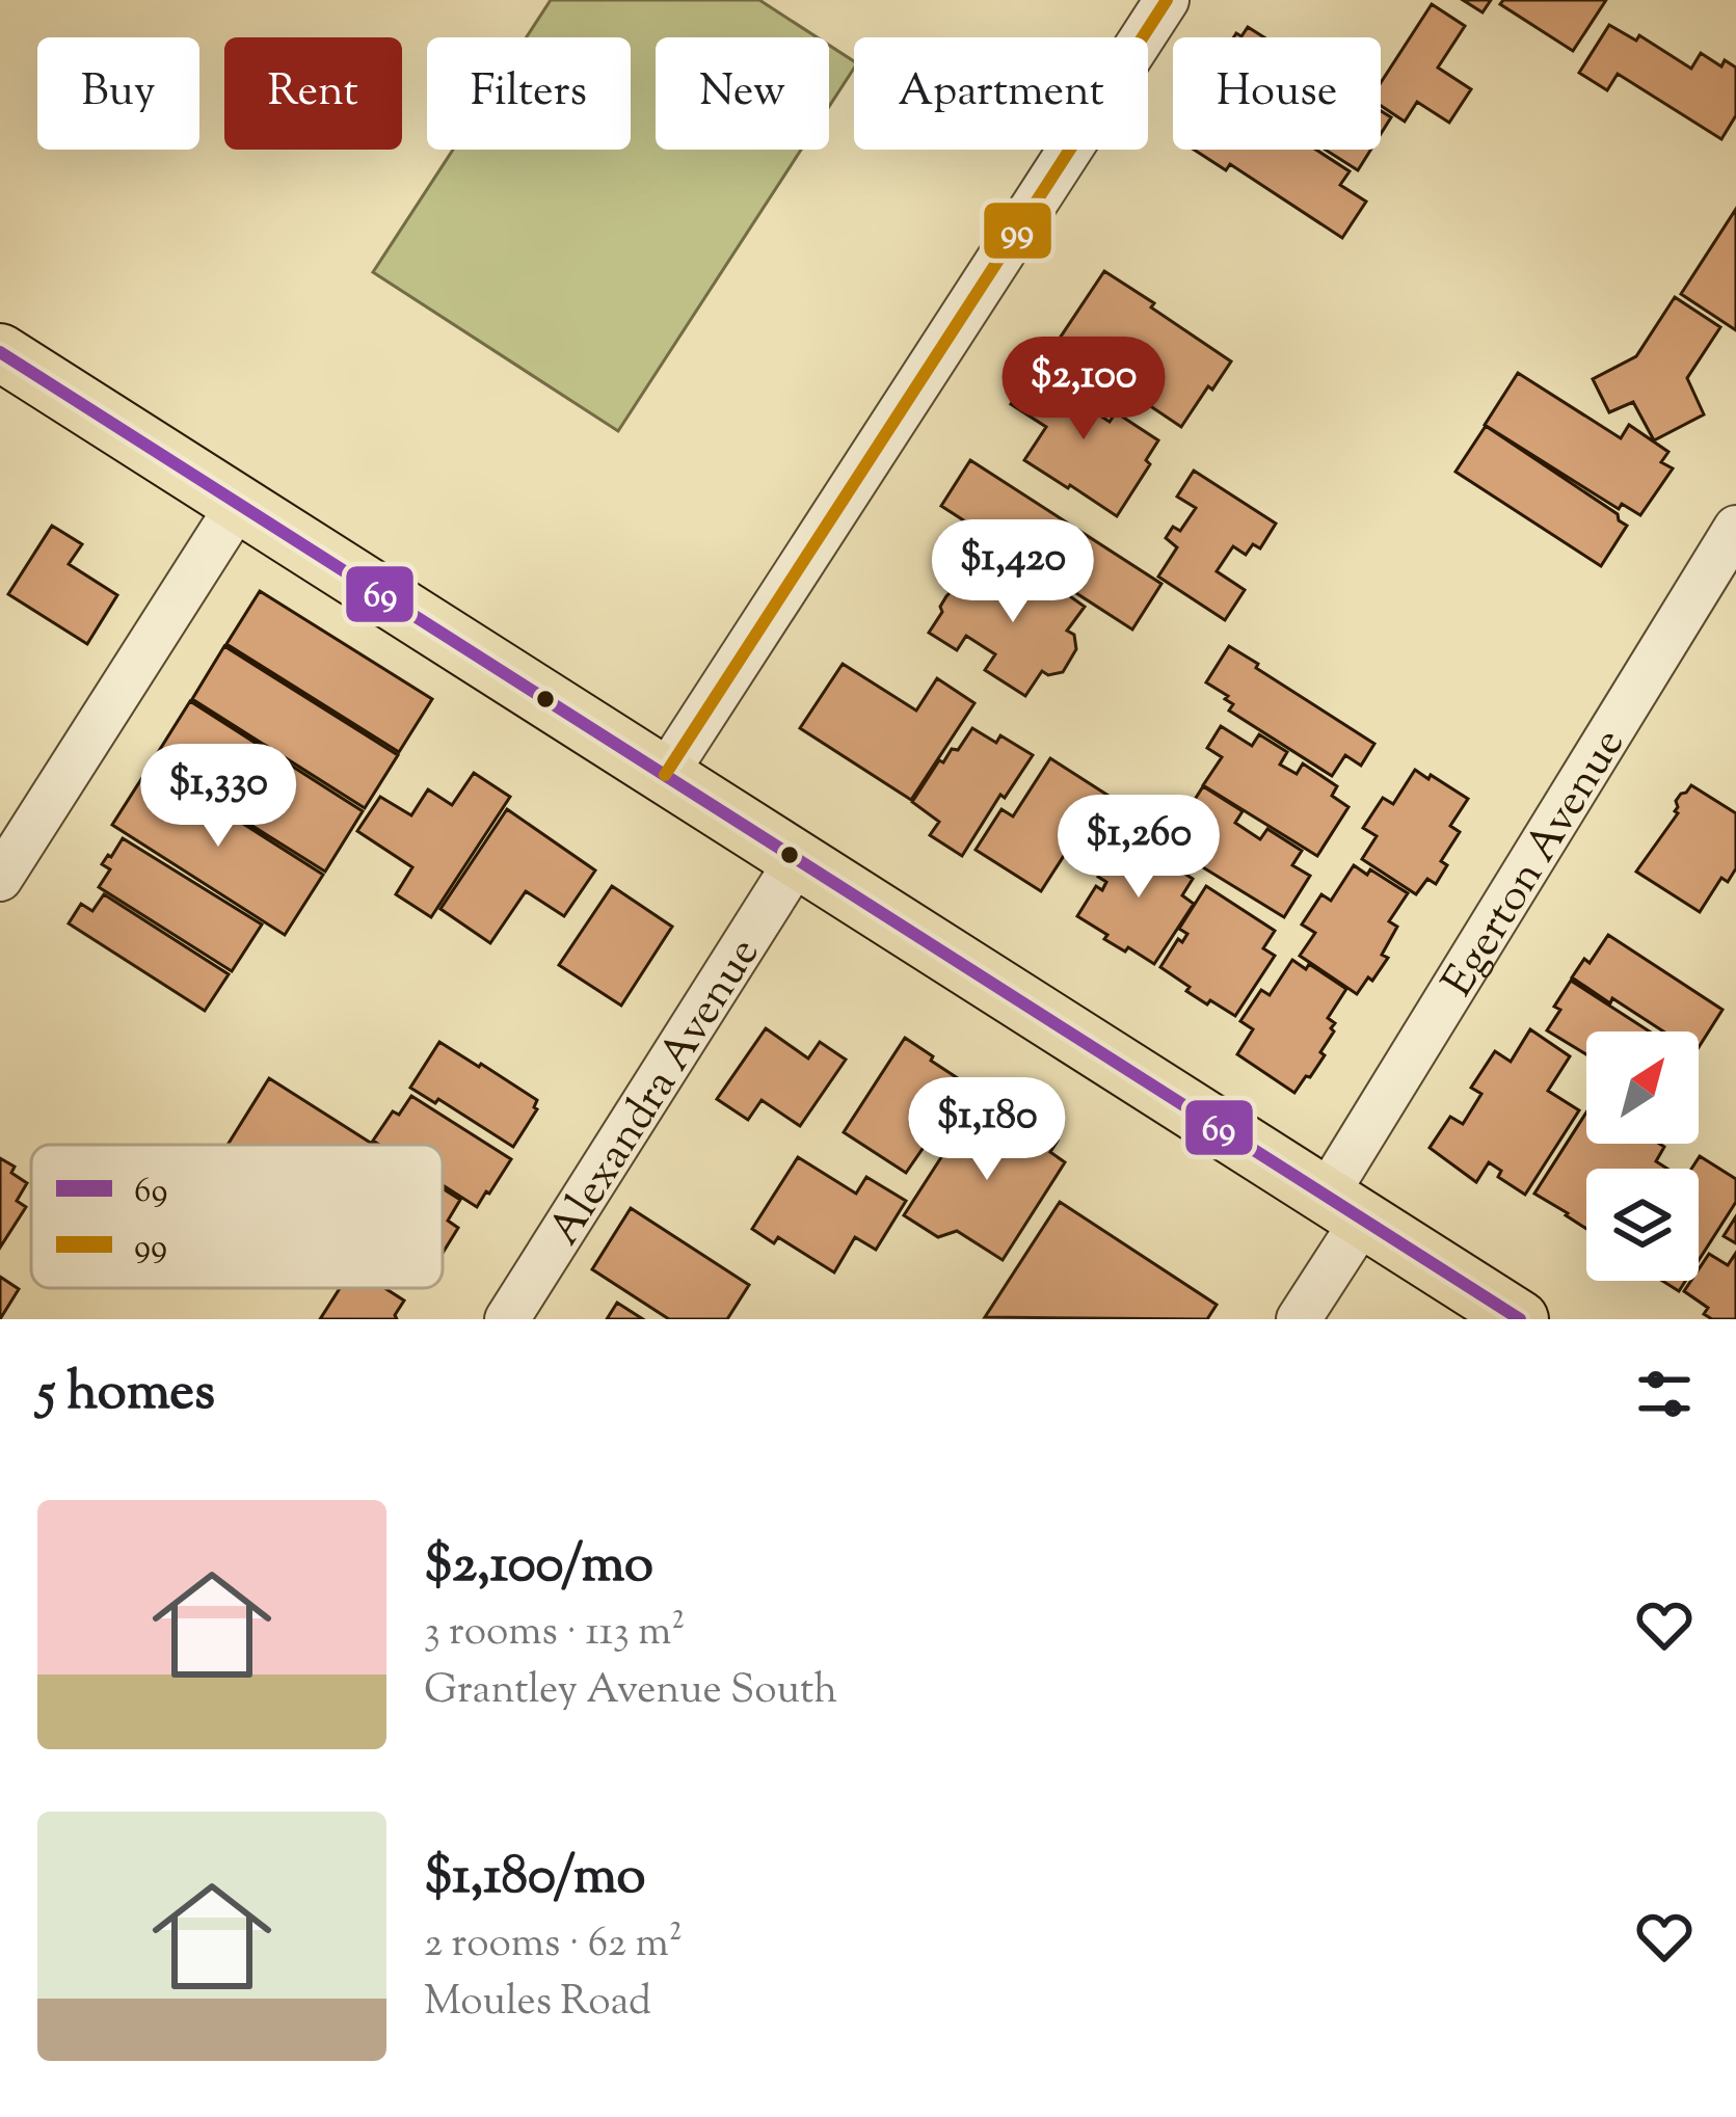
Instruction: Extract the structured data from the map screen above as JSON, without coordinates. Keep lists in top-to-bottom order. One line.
{"streets":{"street":["Egerton Avenue","Alexandra Avenue"]},"lines":["transit line 99","transit line 69"],"legend":["69","99"],"north":"top right","page":{"chip":["Buy","Rent","Filters","New","Apartment","House"],"price":["$2,100","$1,420","$1,330","$1,260","$1,180"],"heading":"5 homes","list":[{"name":"$2,100/mo","note":"3 rooms · 113 m² · Grantley Avenue South"},{"name":"$1,180/mo","note":"2 rooms · 62 m² · Moules Road"}]}}
